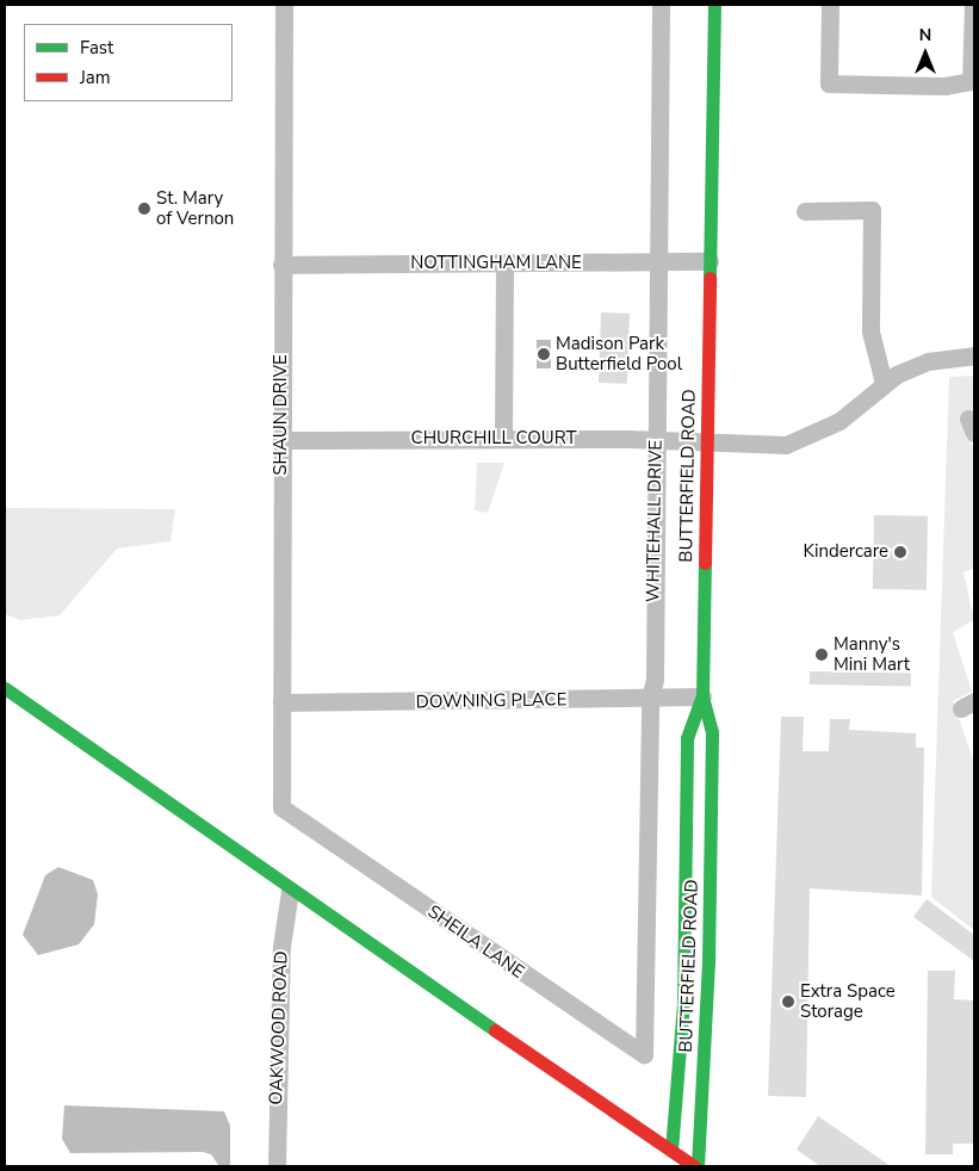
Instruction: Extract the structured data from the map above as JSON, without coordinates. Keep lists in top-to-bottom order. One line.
{"streets":{"main road":["BUTTERFIELD ROAD"],"street":["NOTTINGHAM LANE","SHAUN DRIVE","CHURCHILL COURT","WHITEHALL DRIVE","DOWNING PLACE","SHEILA LANE","OAKWOOD ROAD"]},"crossings":[["NOTTINGHAM LANE","SHAUN DRIVE"],["NOTTINGHAM LANE","BUTTERFIELD ROAD"],["NOTTINGHAM LANE","WHITEHALL DRIVE"],["SHAUN DRIVE","CHURCHILL COURT"],["SHAUN DRIVE","DOWNING PLACE"],["SHAUN DRIVE","SHEILA LANE"],["CHURCHILL COURT","BUTTERFIELD ROAD"],["CHURCHILL COURT","WHITEHALL DRIVE"],["BUTTERFIELD ROAD","DOWNING PLACE"],["WHITEHALL DRIVE","DOWNING PLACE"],["WHITEHALL DRIVE","SHEILA LANE"]],"places":["St. Mary of Vernon","Madison Park Butterfield Pool","Kindercare","Manny's Mini Mart","Extra Space Storage"],"legend":["Fast","Jam"],"north":"top"}
